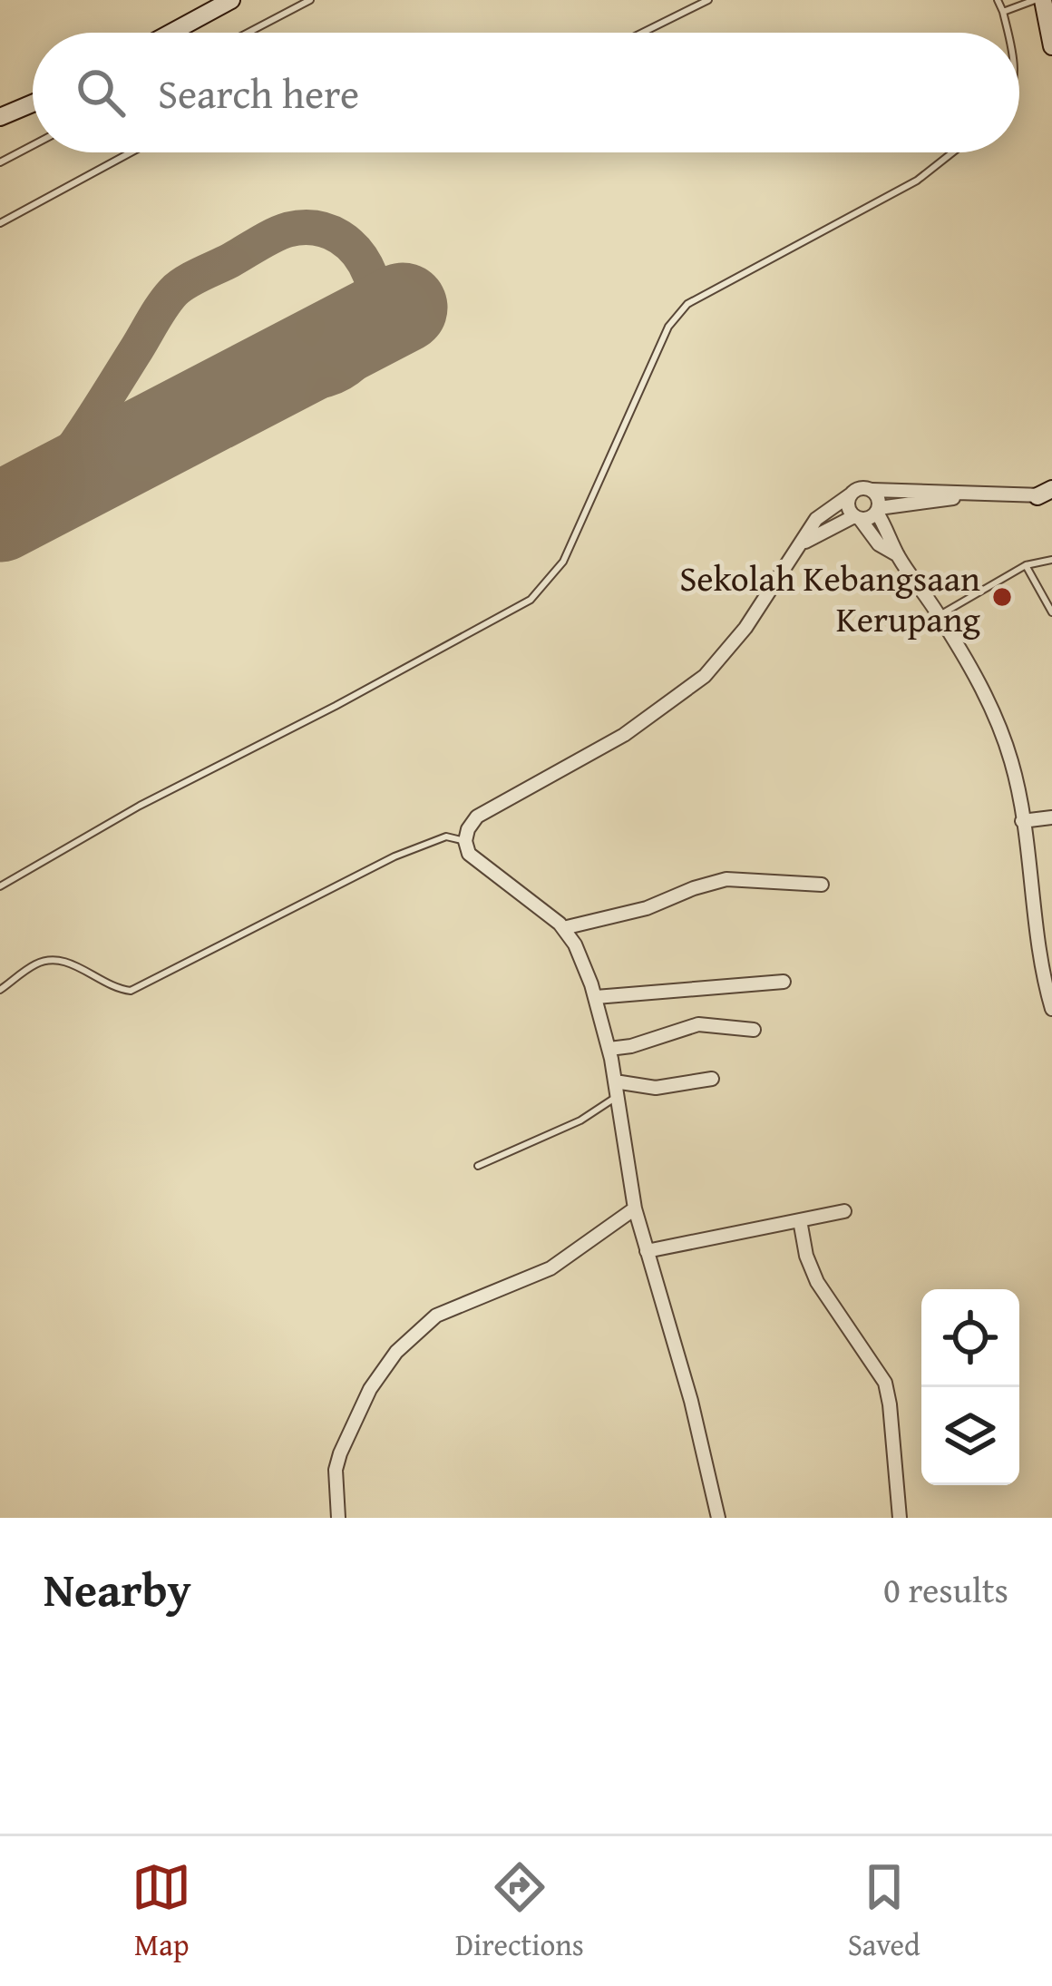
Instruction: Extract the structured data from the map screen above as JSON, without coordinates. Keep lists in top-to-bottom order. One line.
{"places":["Sekolah Kebangsaan Kerupang"],"page":{"search":"Search here","heading":["Nearby","0 results"],"nav":["Map","Directions","Saved"]}}
